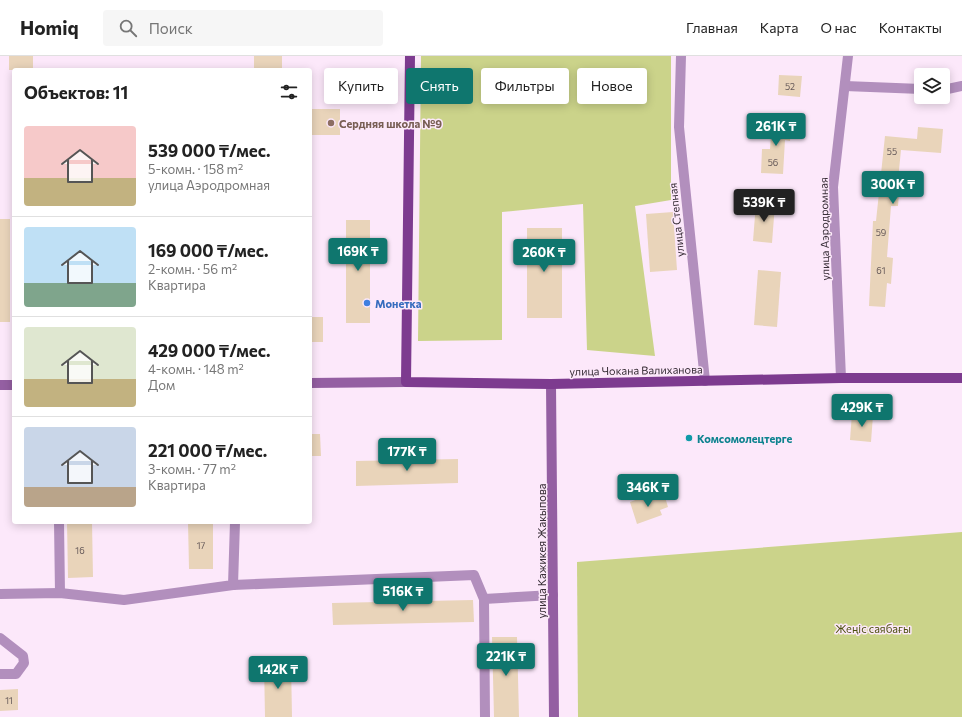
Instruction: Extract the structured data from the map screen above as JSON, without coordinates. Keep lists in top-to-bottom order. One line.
{"streets":{"main road":["улица Чокана Валиханова","улица Кажикея Жакыпова"],"street":["улица Степная","улица Аэродромная"]},"crossings":[["улица Степная","улица Чокана Валиханова"],["улица Аэродромная","улица Чокана Валиханова"],["улица Чокана Валиханова","улица Кажикея Жакыпова"]],"parks":["Жеңіс саябағы"],"places":["Сердняя школа №9","Монетка","Комсомолецтерге"],"house_numbers":["52","55","56","59","61","17","16","11"],"page":{"header":"Homiq","search":"Поиск","nav":["Главная","Карта","О нас","Контакты"],"chip":["Купить","Снять","Фильтры","Новое"],"heading":"Объектов: 11","price":["261K ₸","300K ₸","539K ₸","169K ₸","260K ₸","429K ₸","177K ₸","346K ₸","516K ₸","221K ₸","142K ₸"],"list":[{"name":"539 000 ₸/мес.","note":"5-комн. · 158 m² · улица Аэродромная"},{"name":"169 000 ₸/мес.","note":"2-комн. · 56 m² · Квартира"},{"name":"429 000 ₸/мес.","note":"4-комн. · 148 m² · Дом"},{"name":"221 000 ₸/мес.","note":"3-комн. · 77 m² · Квартира"}]}}
